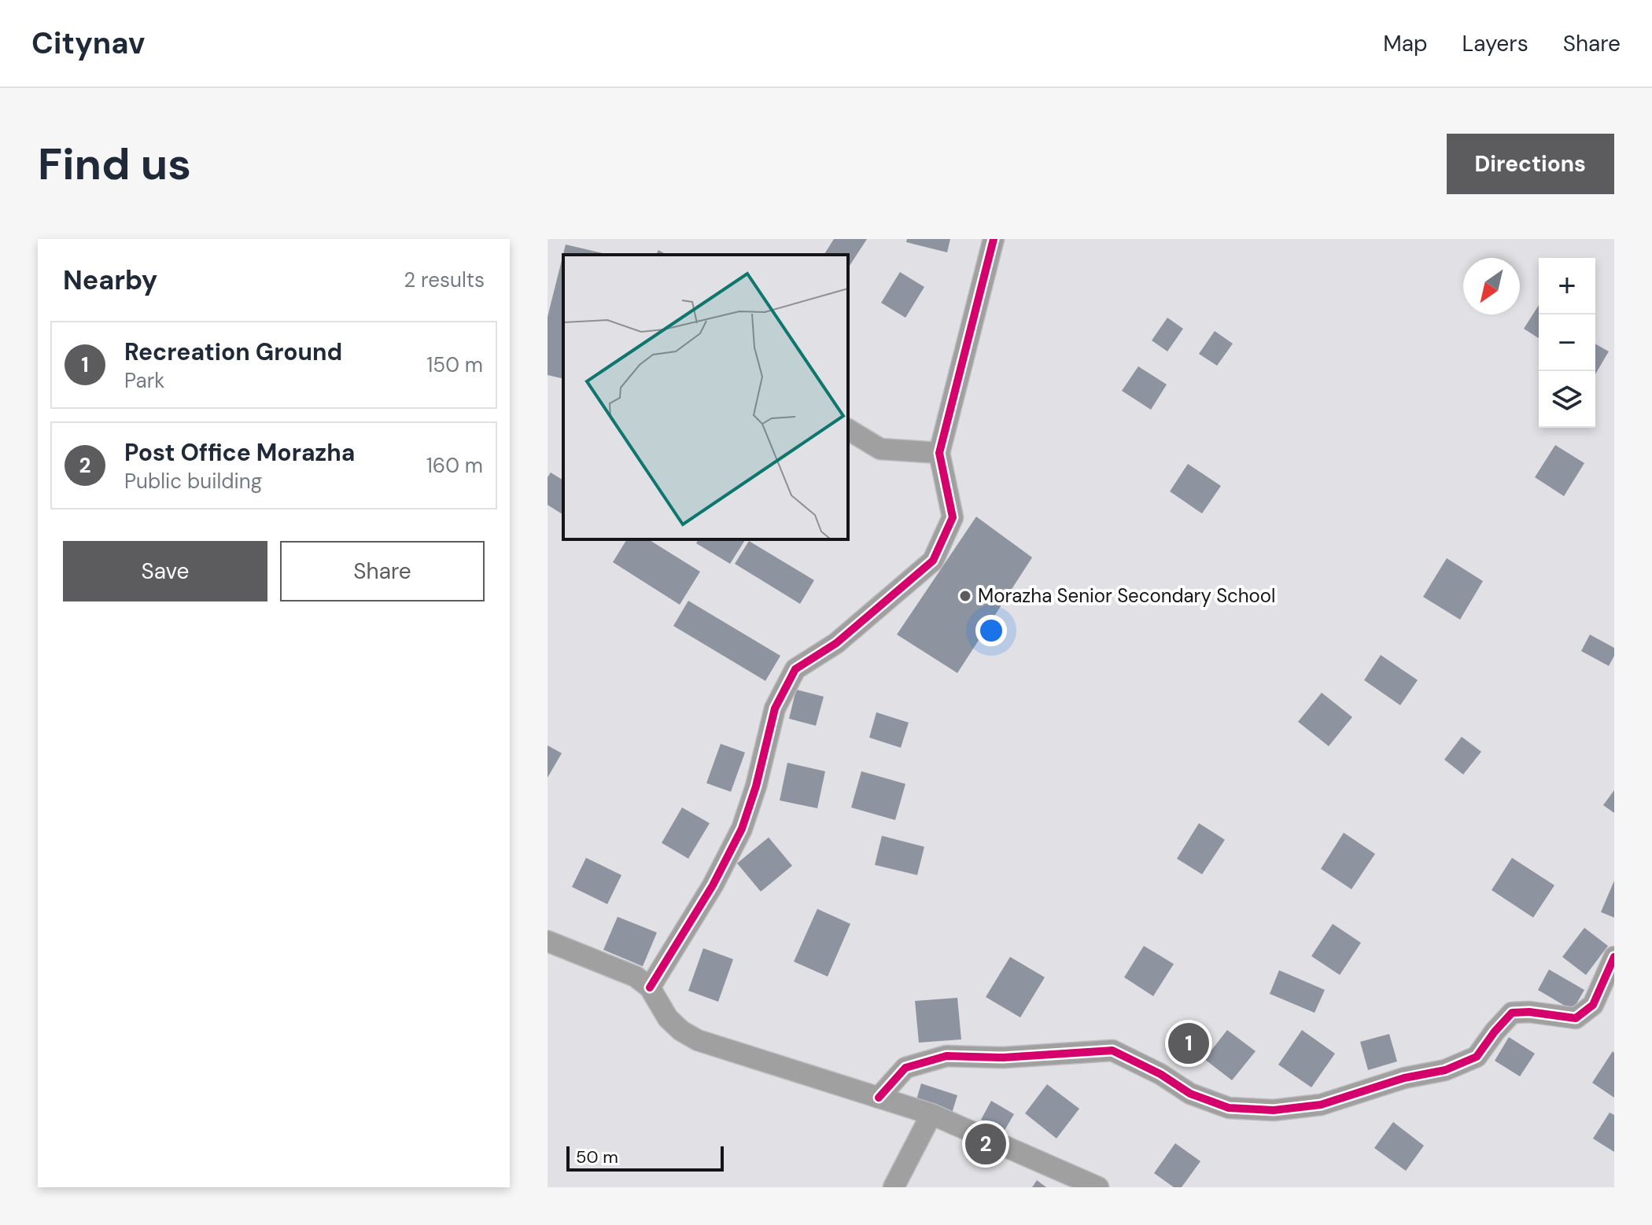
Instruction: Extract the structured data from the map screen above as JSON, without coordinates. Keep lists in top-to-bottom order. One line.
{"places":["Morazha Senior Secondary School"],"scale_bar":"50 m","north":"bottom left","page":{"header":"Citynav","nav":["Map","Layers","Share"],"buttons":["Directions",["Save","Share"]],"title":"Find us","heading":["Nearby","2 results"],"map_buttons":["+","−"],"list":[{"mark":"1","name":"Recreation Ground","note":"Park","value":"150 m"},{"mark":"2","name":"Post Office Morazha","note":"Public building","value":"160 m"}],"pins":["1","2"],"scale":"50 m"}}
